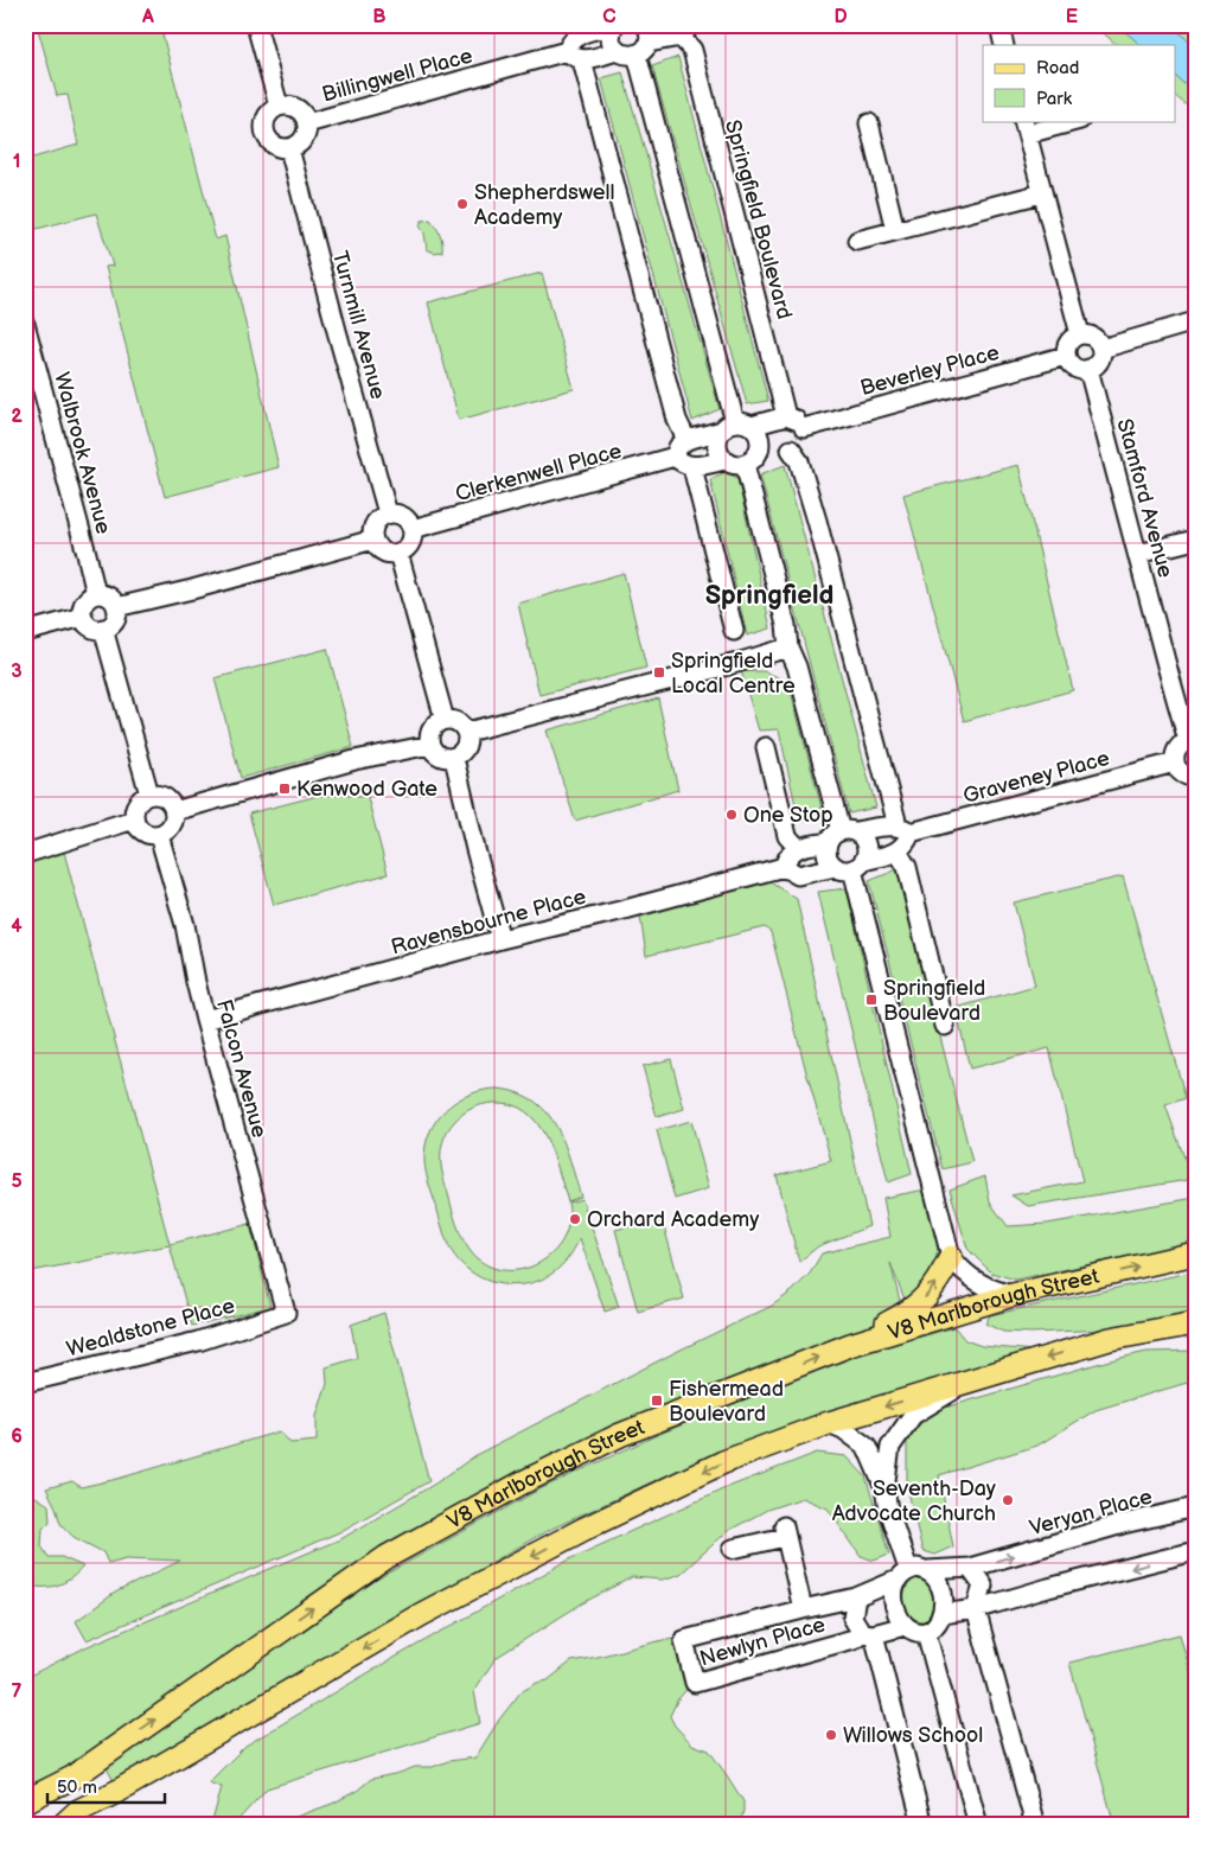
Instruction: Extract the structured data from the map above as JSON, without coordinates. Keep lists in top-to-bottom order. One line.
{"streets":{"main road":["V8 Marlborough Street"],"street":["Billingwell Place","Springfield Boulevard","Turnmill Avenue","Beverley Place","Walbrook Avenue","Clerkenwell Place","Stamford Avenue","Graveney Place","Ravensbourne Place","Falcon Avenue","Wealdstone Place","Veryan Place","Newlyn Place"]},"crossings":[["Billingwell Place","Turnmill Avenue"],["Turnmill Avenue","Clerkenwell Place"],["Beverley Place","Stamford Avenue"],["Ravensbourne Place","Falcon Avenue"],["Falcon Avenue","Wealdstone Place"],["Veryan Place","Newlyn Place"]],"districts":["Springfield"],"places":{"other":["Shepherdswell Academy","One Stop","Orchard Academy","Seventh-Day Advocate Church","Willows School"],"transit":["Springfield Local Centre","Kenwood Gate","Springfield Boulevard","Fishermead Boulevard"]},"legend":["Road","Park"],"scale_bar":"50 m","grid":{"columns":["A","B","C","D","E"],"rows":["1","2","3","4","5","6","7"]}}
